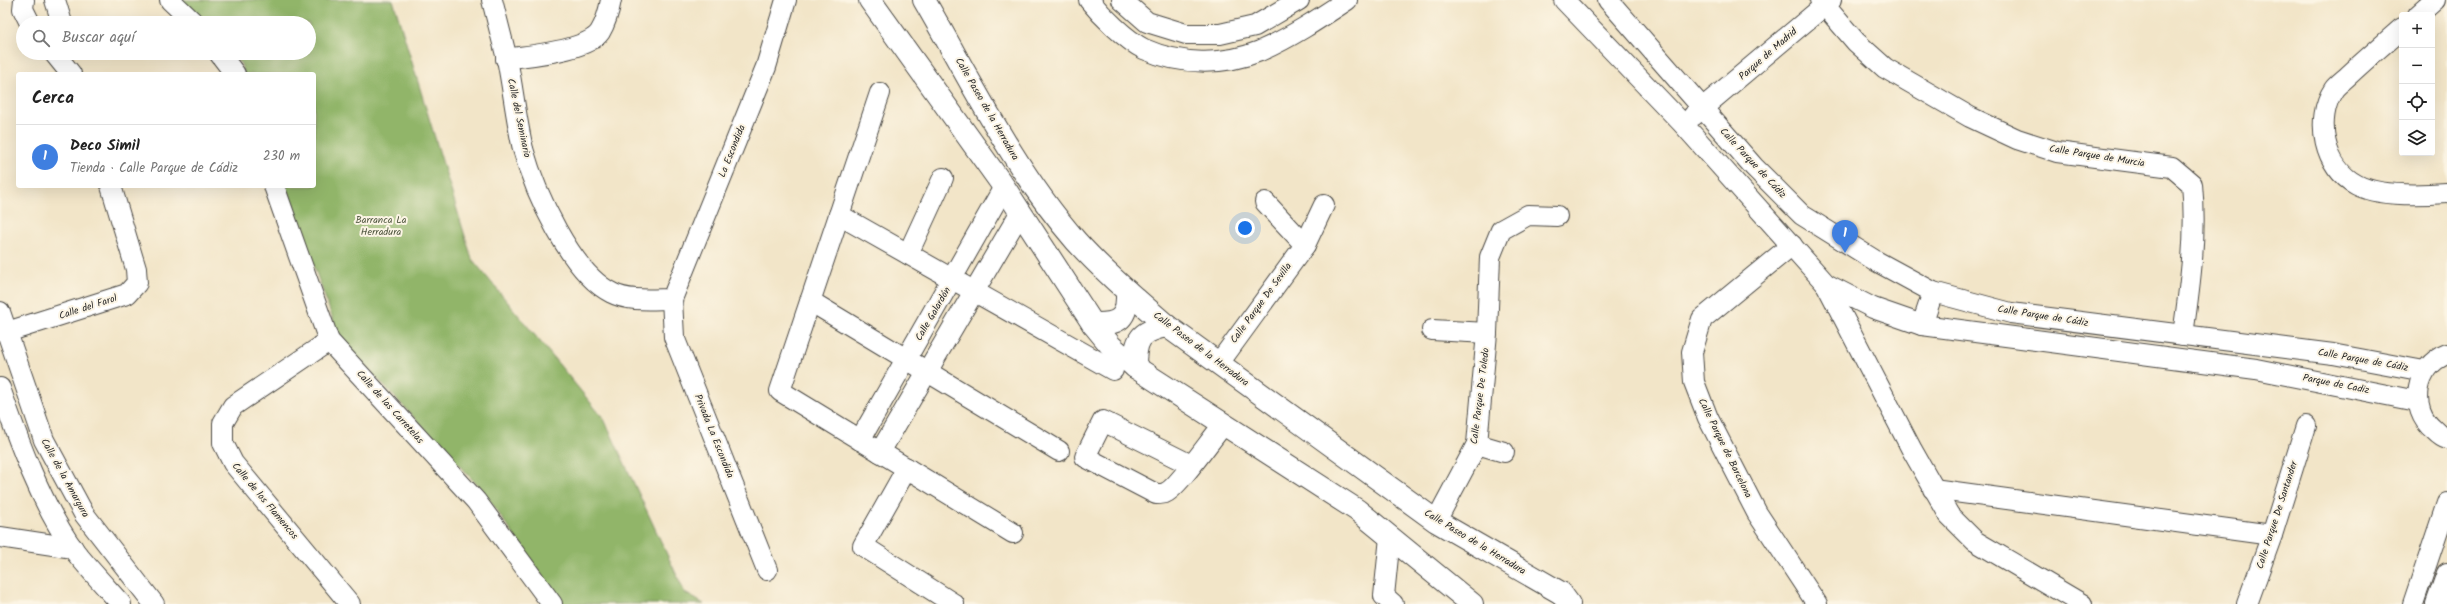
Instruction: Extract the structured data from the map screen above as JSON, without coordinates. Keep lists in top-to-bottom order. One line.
{"streets":{"main road":["Calle Paseo de la Herradura"],"street":["Parque de Madrid","Calle del Seminario","La Escondida","Calle Parque de Murcia","Calle Parque de Cádiz","Calle Parque De Sevilla","Calle del Farol","Calle Galardón","Parque de Cadiz","Calle Parque De Toledo","Calle de las Carretelas","Privada La Escondida","Calle Parque de Barcelona","Calle de la Amargura","Calle de los Flamencos","Calle Parque De Santander"]},"crossings":[["Parque de Madrid","Calle Parque de Murcia"],["Parque de Madrid","Calle Parque de Cádiz"],["Calle Paseo de la Herradura","Calle Parque De Sevilla"],["Calle Paseo de la Herradura","Calle Parque De Toledo"],["Calle del Seminario","La Escondida"],["Calle del Seminario","Privada La Escondida"],["La Escondida","Privada La Escondida"],["Calle Parque de Murcia","Calle Parque de Cádiz"],["Calle del Farol","Calle de la Amargura"],["Calle de las Carretelas","Calle de los Flamencos"]],"parks":["Barranca La Herradura"],"page":{"map_buttons":["+","−"],"search":"Buscar aquí","heading":"Cerca","list":[{"mark":"1","name":"Deco Simil","note":"Tienda · Calle Parque de Cádiz","value":"230 m"}],"pins":"1"}}
